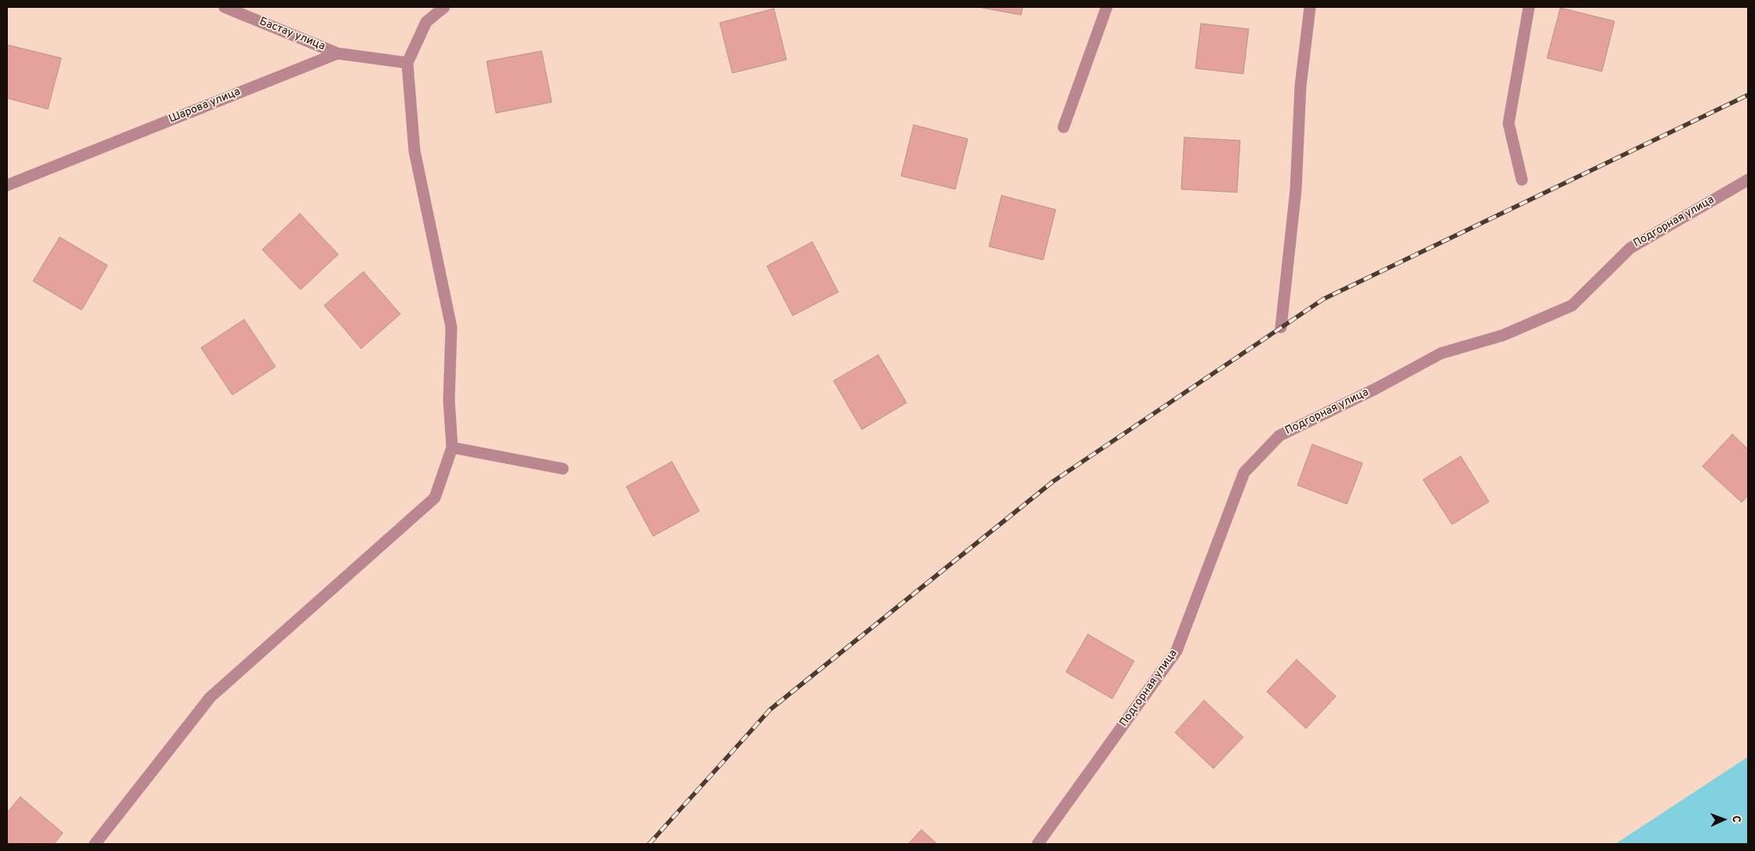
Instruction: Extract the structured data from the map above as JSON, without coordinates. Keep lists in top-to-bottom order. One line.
{"streets":{"street":["Бастау улица","Шарова улица","Подгорная улица"]},"crossings":[["Бастау улица","Шарова улица"]],"north":"right"}
